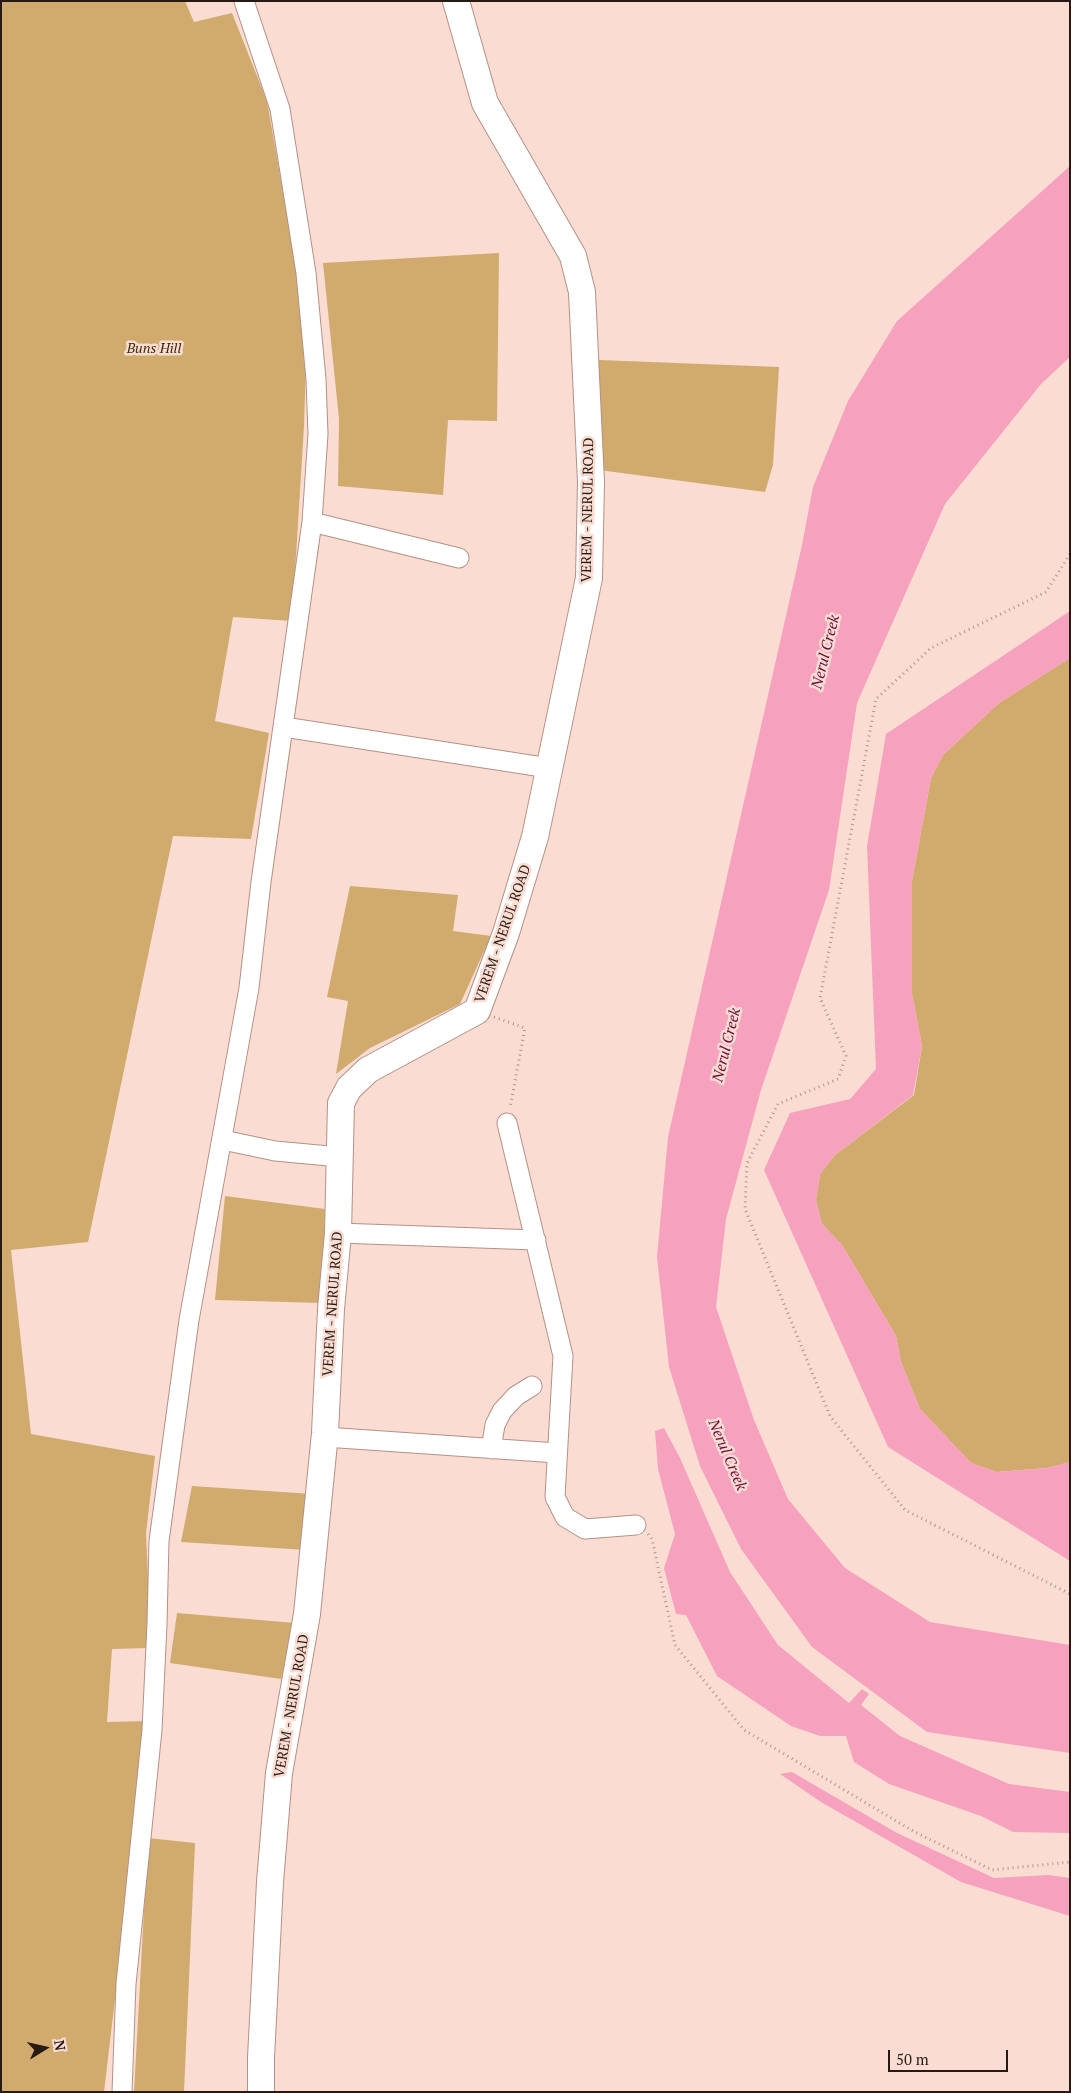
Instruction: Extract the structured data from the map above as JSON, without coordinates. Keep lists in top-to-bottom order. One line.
{"streets":{"main road":["VEREM - NERUL ROAD"]},"water":["Nerul Creek"],"parks":["Buns Hill"],"scale_bar":"50 m","north":"right"}
